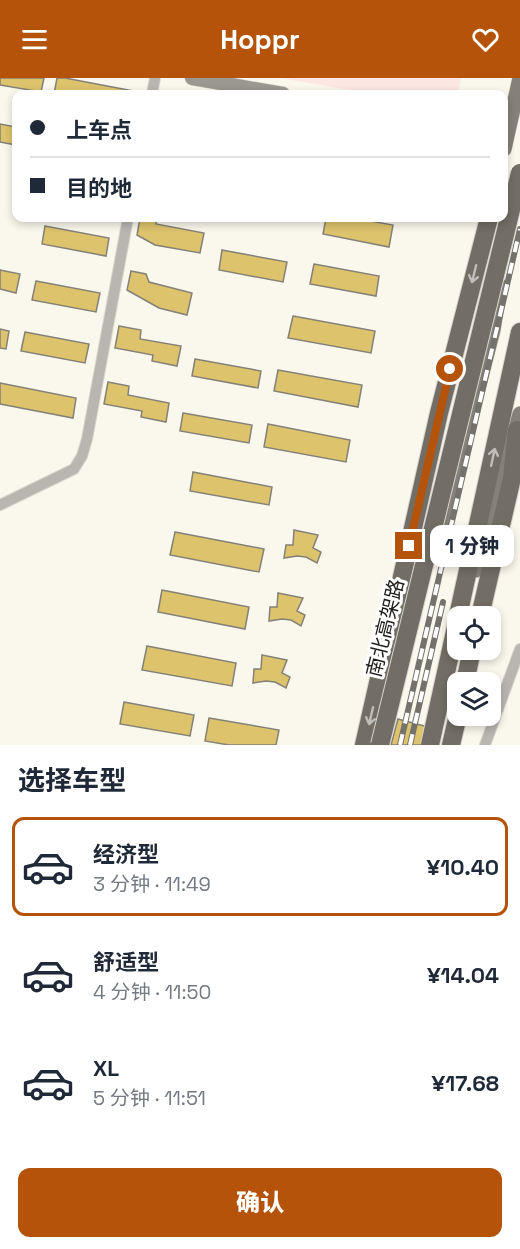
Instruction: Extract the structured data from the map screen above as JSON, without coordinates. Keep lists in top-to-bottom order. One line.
{"streets":{"highway":["南北高架路"]},"page":{"header":"Hoppr","banner":["上车点","目的地"],"bubble":"1 分钟","heading":"选择车型","list":[{"name":"经济型","note":"3 分钟 · 11:49","value":"¥10.40"},{"name":"舒适型","note":"4 分钟 · 11:50","value":"¥14.04"},{"name":"XL","note":"5 分钟 · 11:51","value":"¥17.68"}],"buttons":"确认"}}
